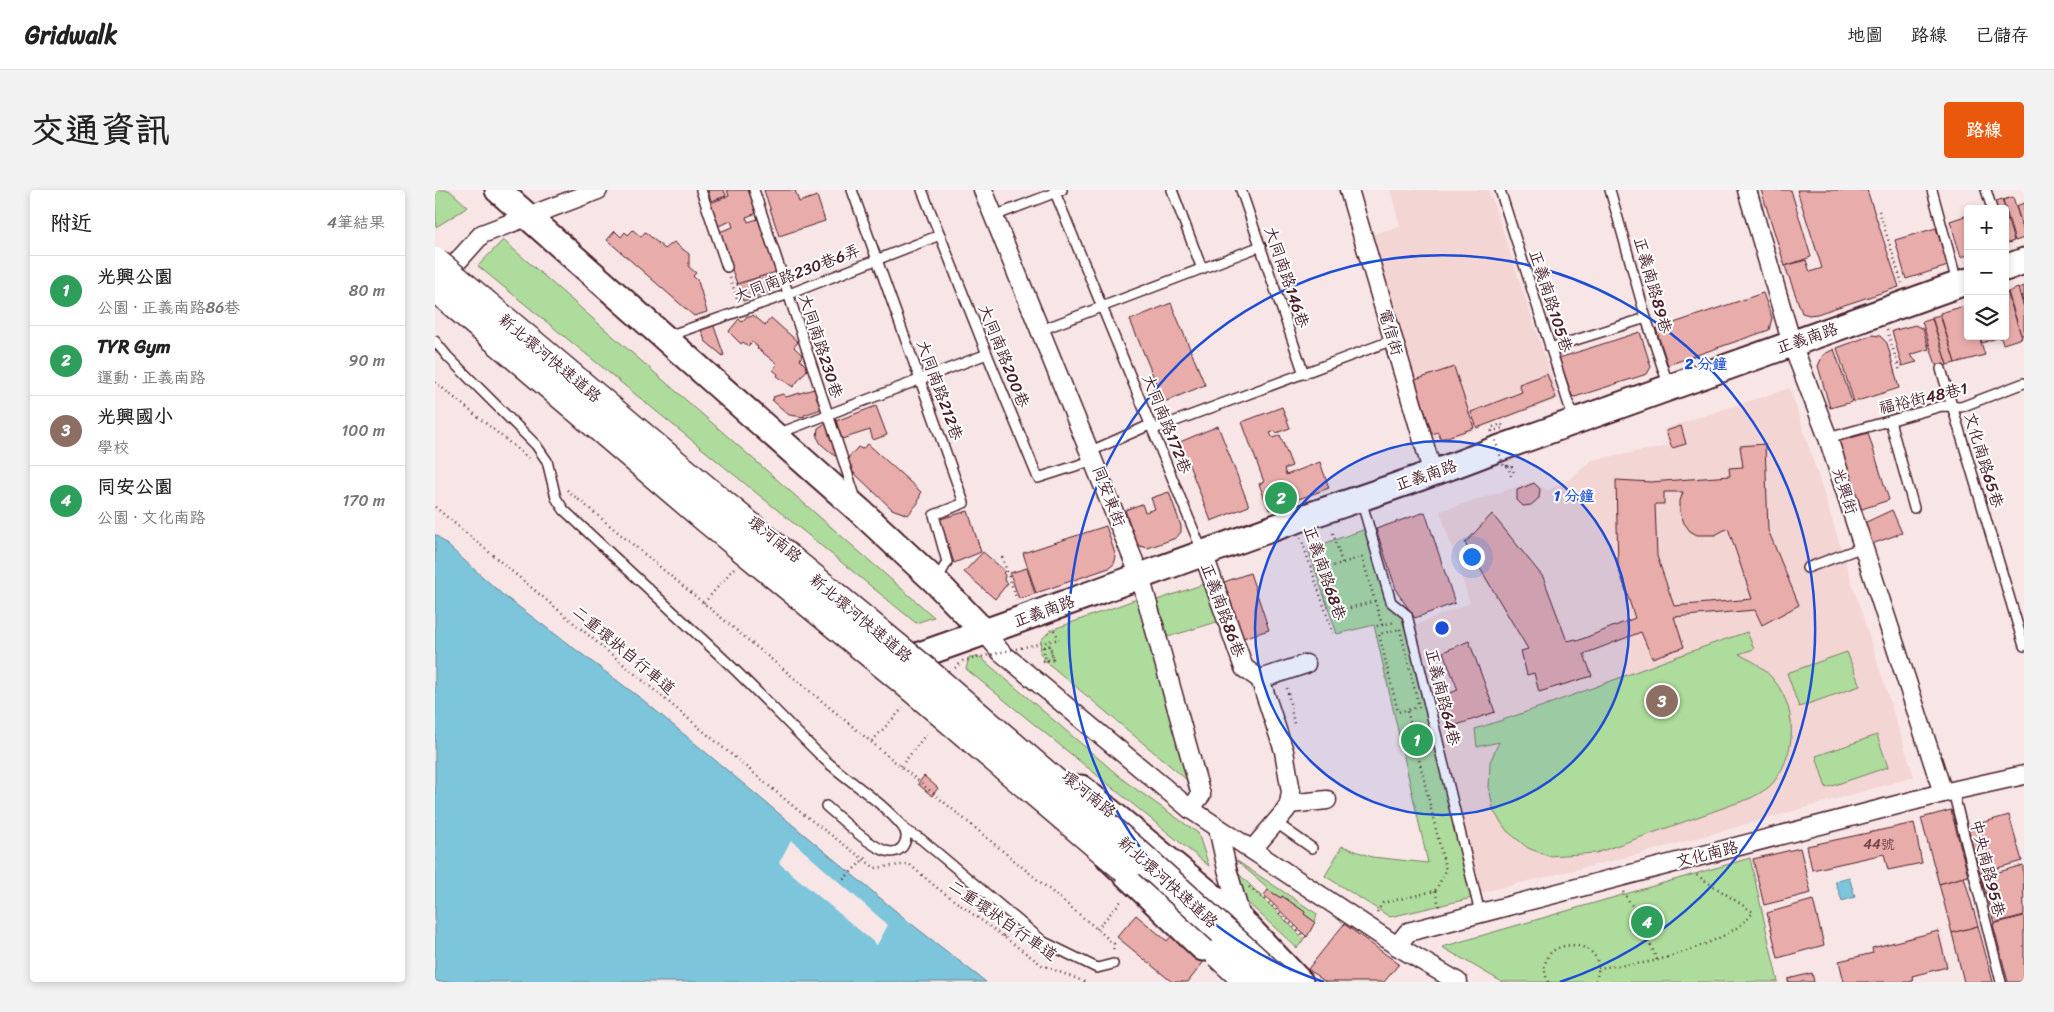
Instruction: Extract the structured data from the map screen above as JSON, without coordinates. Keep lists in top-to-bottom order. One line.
{"streets":{"highway":["新北環河快速道路"],"street":["電信街","正義南路","光興街","同安東街","環河南路","正義南路86巷","文化南路"],"lane":["大同南路230巷6弄","大同南路146巷","正義南路89巷","正義南路105巷","大同南路230巷","大同南路200巷","大同南路212巷","福裕街48巷1","大同南路172巷","文化南路65巷","正義南路64巷","中央南路95巷"],"path":["正義南路68巷","二重環狀自行車道"]},"crossings":[["大同南路230巷6弄","大同南路230巷"],["大同南路230巷6弄","大同南路200巷"],["大同南路230巷6弄","大同南路212巷"],["正義南路89巷","正義南路"],["正義南路105巷","正義南路"],["電信街","正義南路"],["正義南路","大同南路172巷"],["正義南路","光興街"],["正義南路","同安東街"],["正義南路","環河南路"],["正義南路","正義南路68巷"],["正義南路","正義南路86巷"],["正義南路","正義南路64巷"],["大同南路200巷","同安東街"],["新北環河快速道路","環河南路"],["福裕街48巷1","文化南路65巷"],["福裕街48巷1","光興街"],["大同南路172巷","正義南路86巷"],["光興街","文化南路"],["光興街","中央南路95巷"],["正義南路64巷","文化南路"],["文化南路","中央南路95巷"]],"house_numbers":["44號"],"page":{"header":"Gridwalk","nav":["地圖","路線","已儲存"],"title":"交通資訊","buttons":"路線","heading":["附近","4筆結果"],"map_buttons":["+","−"],"list":[{"mark":"1","name":"光興公園","note":"公園 · 正義南路86巷","value":"80 m"},{"mark":"2","name":"TYR Gym","note":"運動 · 正義南路","value":"90 m"},{"mark":"3","name":"光興國小","note":"學校","value":"100 m"},{"mark":"4","name":"同安公園","note":"公園 · 文化南路","value":"170 m"}],"pins":["2","3","1","4"]},"rings":["2 分鐘","1 分鐘"]}
